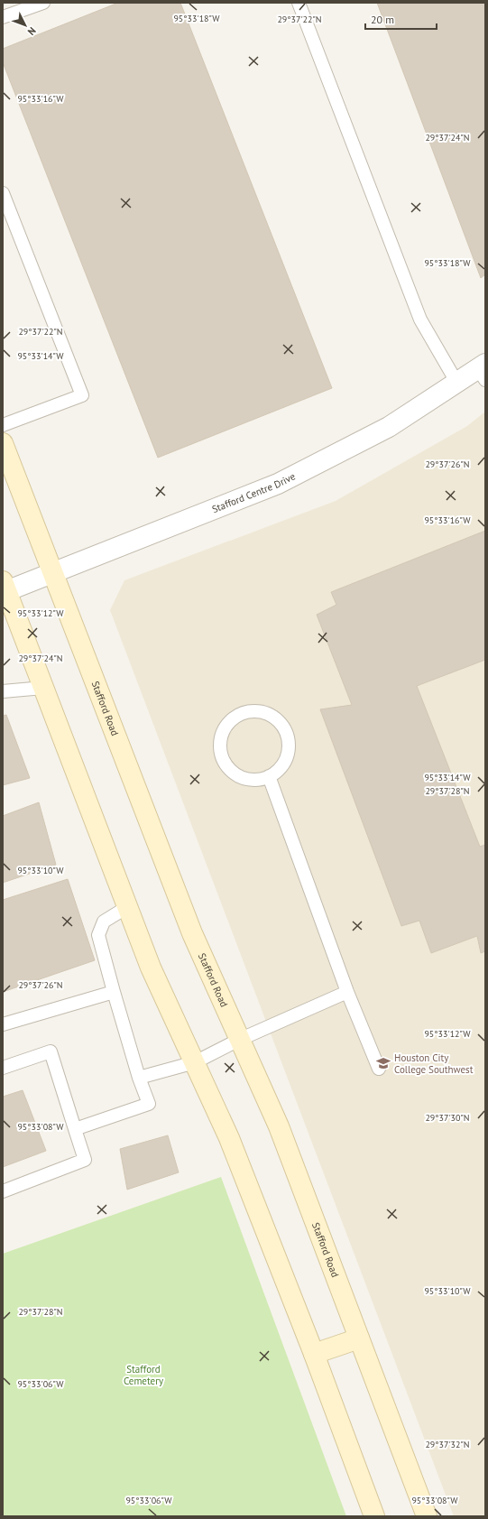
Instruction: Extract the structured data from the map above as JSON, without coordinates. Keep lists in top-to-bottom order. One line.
{"streets":{"main road":["Stafford Road"],"street":["Stafford Centre Drive"]},"crossings":[["Stafford Centre Drive","Stafford Road"]],"parks":["Stafford Cemetery"],"places":{"school or university":["Houston City College Southwest"]},"scale_bar":"20 m","north":"bottom right","coordinates":["95°33'18\"W","29°37'22\"N","95°33'16\"W","29°37'24\"N","95°33'14\"W","29°37'26\"N","95°33'12\"W","29°37'28\"N","95°33'10\"W","29°37'30\"N","95°33'08\"W","95°33'06\"W","29°37'32\"N"]}
